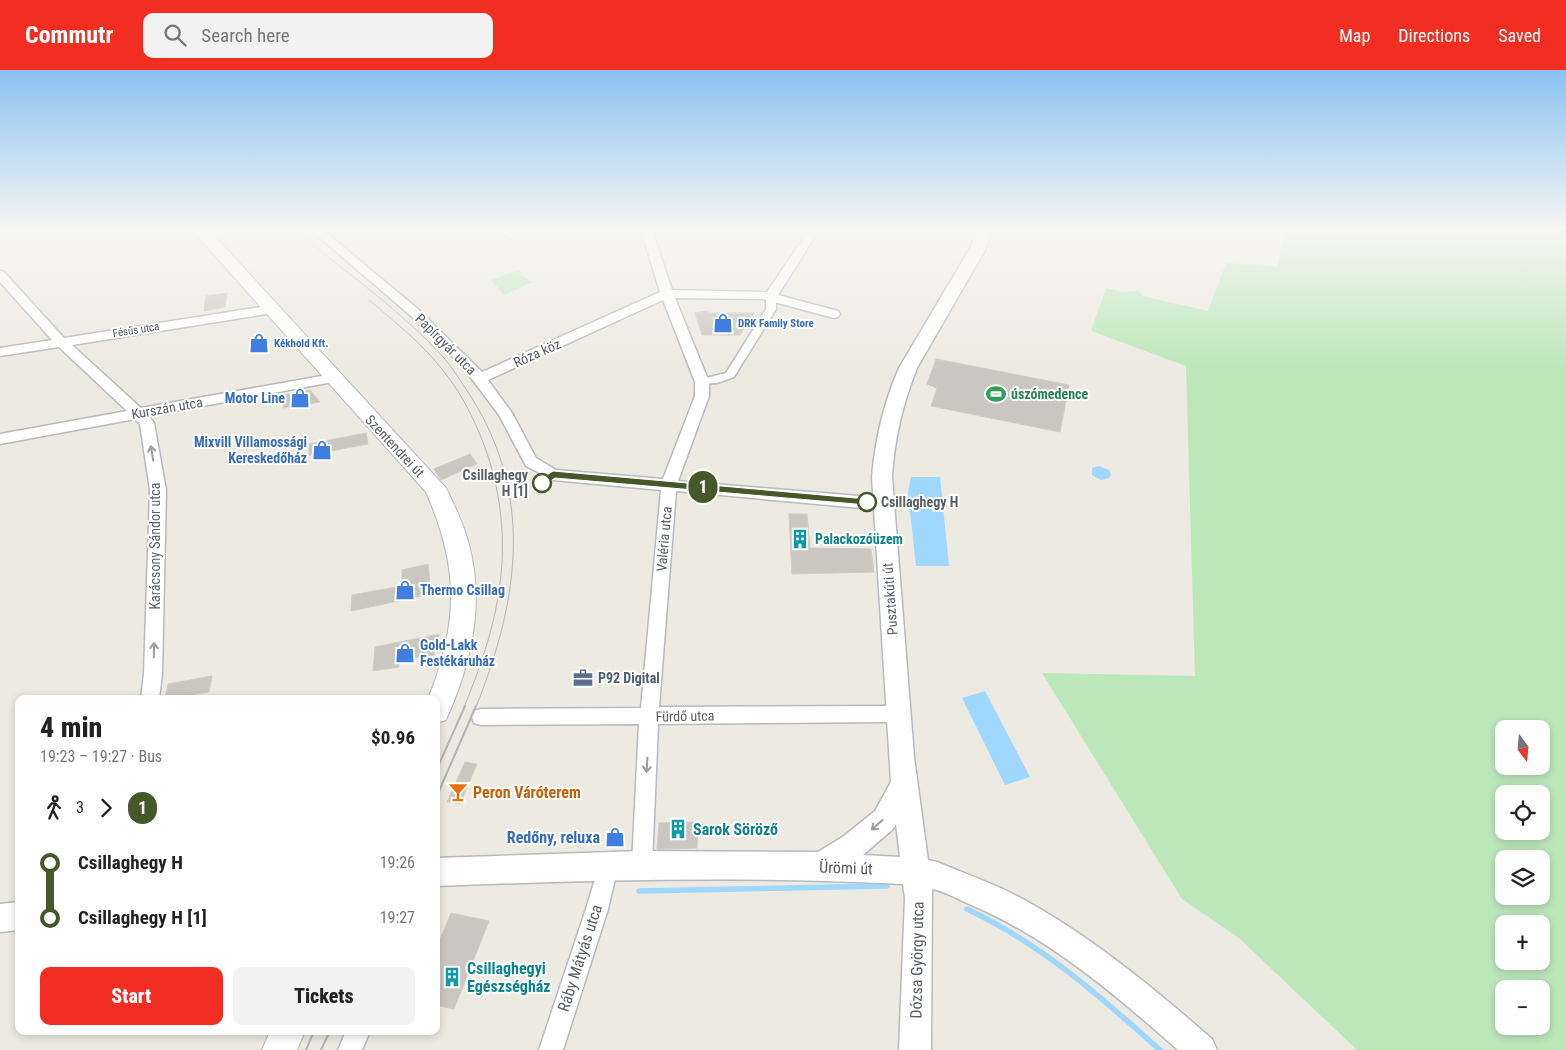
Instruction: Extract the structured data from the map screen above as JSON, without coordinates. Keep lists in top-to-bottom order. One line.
{"streets":{"main road":["Szentendrei út"],"street":["Fésűs utca","Papírgyár utca","Róza köz","Kurszán utca","Valéria utca","Karácsony Sándor utca","Pusztakúti út","Fürdő utca","Ürömi út","Ráby Mátyás utca","Dózsa György utca"]},"crossings":[["Fésűs utca","Szentendrei út"],["Fésűs utca","Karácsony Sándor utca"],["Papírgyár utca","Róza köz"],["Papírgyár utca","Valéria utca"],["Kurszán utca","Szentendrei út"],["Kurszán utca","Karácsony Sándor utca"],["Valéria utca","Fürdő utca"],["Valéria utca","Ürömi út"],["Pusztakúti út","Ürömi út"],["Pusztakúti út","Dózsa György utca"],["Ürömi út","Ráby Mátyás utca"],["Ürömi út","Dózsa György utca"]],"one_way":["Karácsony Sándor utca"],"places":{"shop":["DRK Family Store","Kékhold Kft.","Motor Line","Mixvill Villamossági Kereskedőház","Thermo Csillag","Gold-Lakk Festékáruház","Redőny, reluxa"],"sports":["úszómedence"],"other":["Csillaghegy H [1]","Csillaghegy H"],"building":["Palackozóüzem","Sarok Söröző","Csillaghegyi Egészségház"],"office":["P92 Digital"],"bar":["Peron Váróterem"]},"lines":["bus line 1"],"north":"bottom","page":{"header":"Commutr","search":"Search here","nav":["Map","Directions","Saved"],"on_map":"1","heading":["4 min","19:23 – 19:27 · Bus","$0.96"],"map_buttons":["+","−"],"legs":["3","1"],"list":[{"name":"Csillaghegy H","value":"19:26"},{"name":"Csillaghegy H [1]","value":"19:27"}],"buttons":["Start","Tickets"]}}
